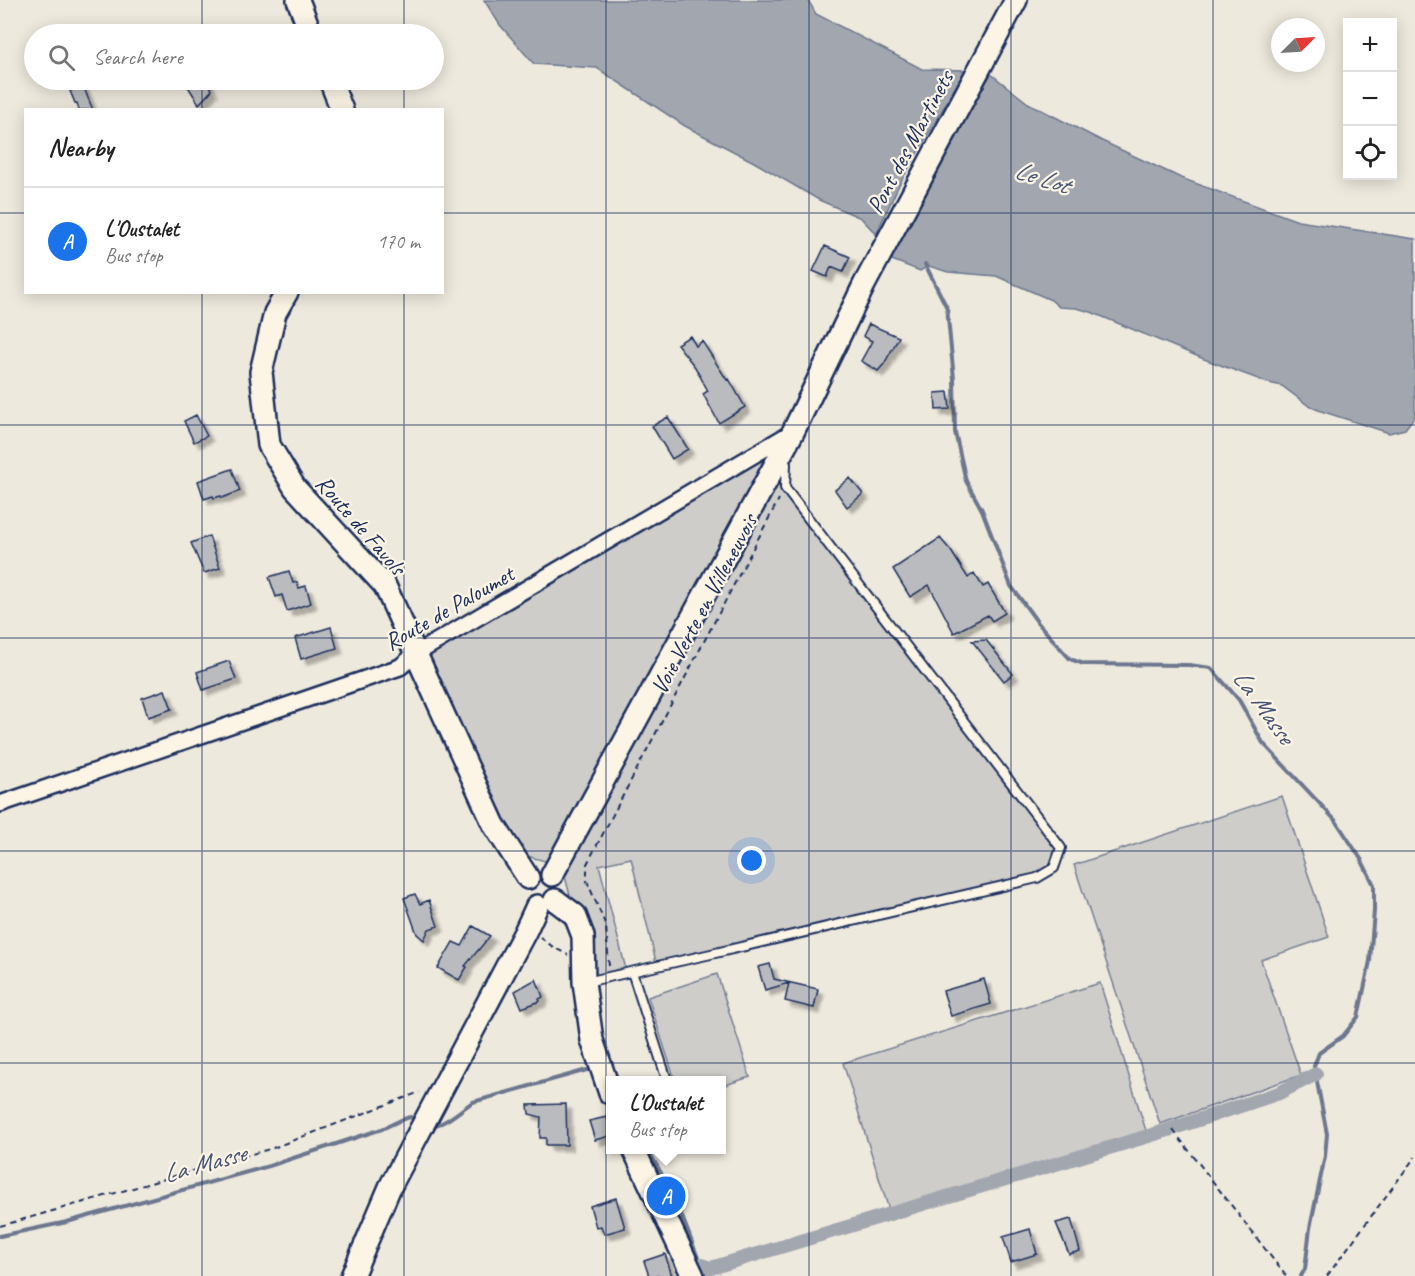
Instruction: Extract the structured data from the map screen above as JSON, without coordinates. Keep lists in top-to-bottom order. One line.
{"streets":{"street":["Pont des Martinets","Route de Favols","Route de Paloumet"],"path":["Voie Verte en Villeneuvois"]},"crossings":[["Pont des Martinets","Route de Favols"],["Pont des Martinets","Route de Paloumet"],["Route de Favols","Route de Paloumet"]],"water":["Le Lot","La Masse"],"north":"top right","page":{"map_buttons":["+","−"],"search":"Search here","heading":"Nearby","list":[{"mark":"A","name":"L'Oustalet","note":"Bus stop","value":"170 m"}],"popup":["L'Oustalet","Bus stop"],"pins":"A"}}
